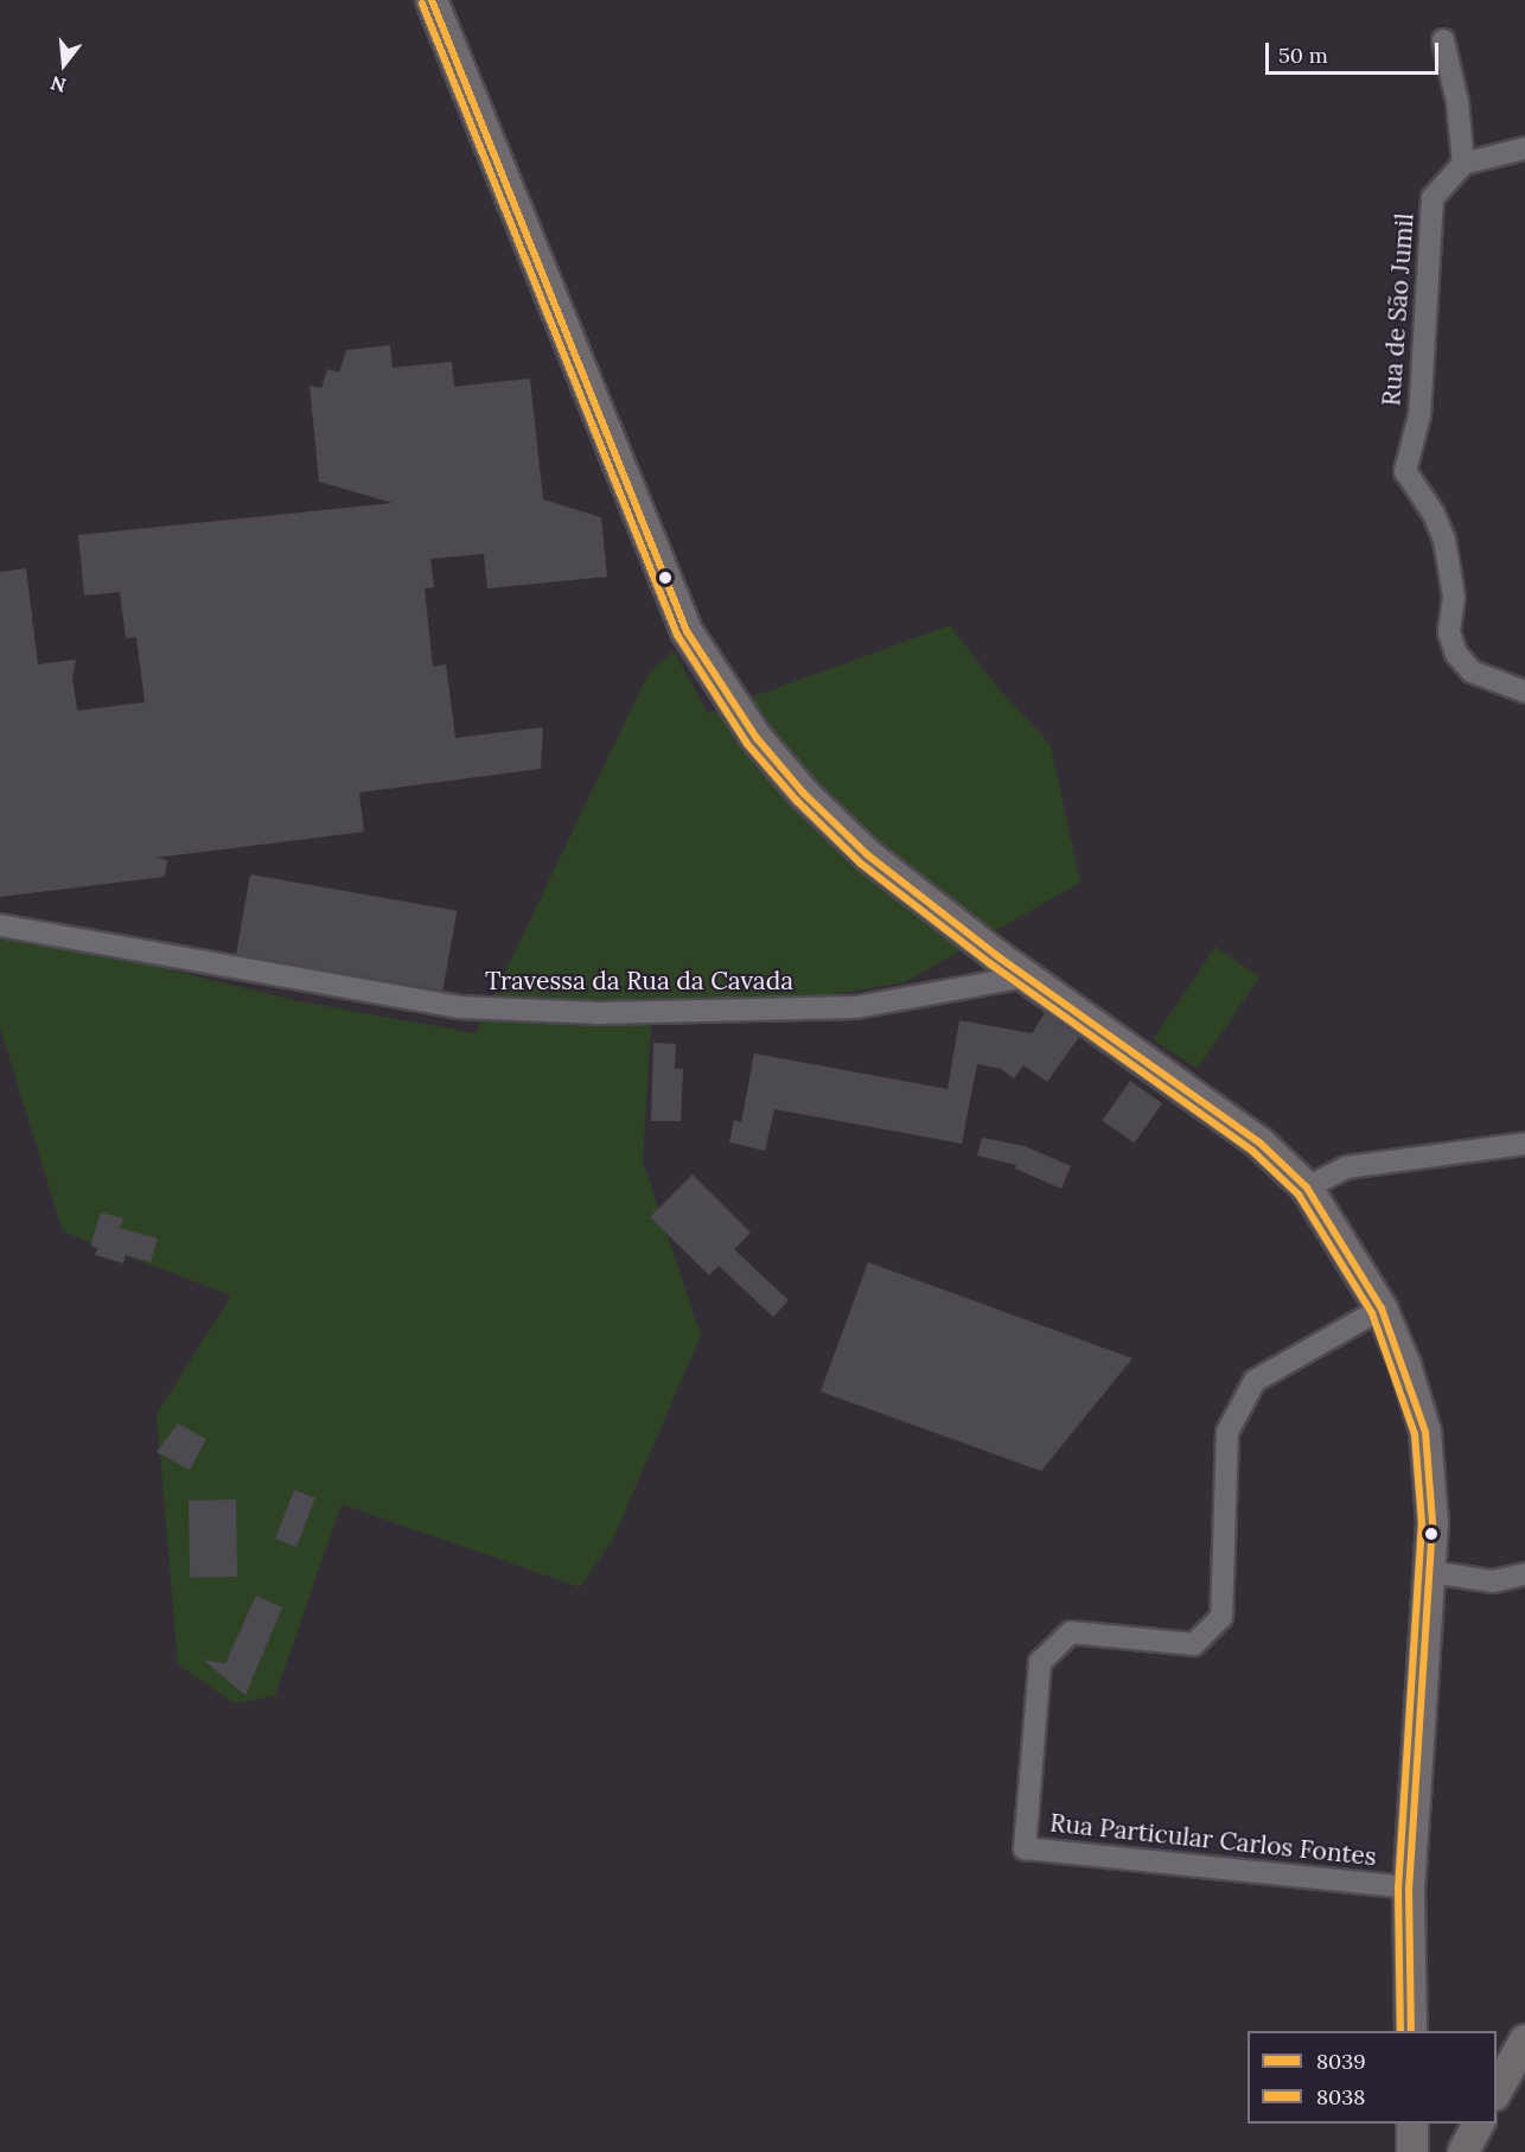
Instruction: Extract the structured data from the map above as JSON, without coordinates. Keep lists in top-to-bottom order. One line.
{"streets":{"street":["Rua de São Jumil","Travessa da Rua da Cavada","Rua Particular Carlos Fontes"]},"lines":["transit line 8039","transit line 8038"],"legend":["8039","8038"],"scale_bar":"50 m","north":"bottom"}
